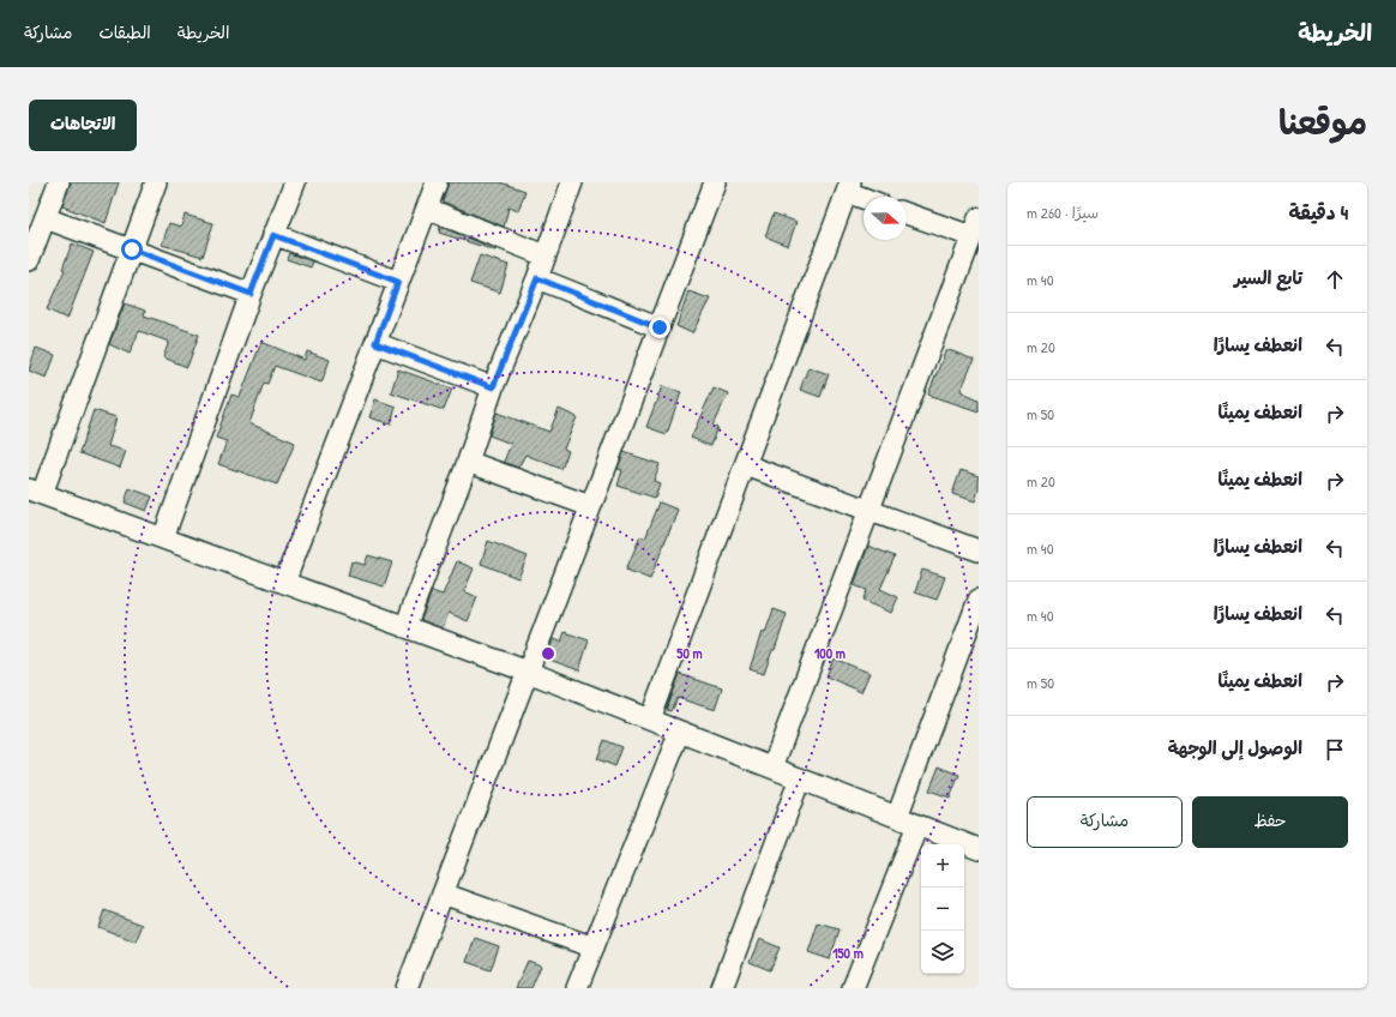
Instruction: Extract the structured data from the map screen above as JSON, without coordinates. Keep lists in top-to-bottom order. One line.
{"north":"right","page":{"header":"الخريطة","nav":["الخريطة","الطبقات","مشاركة"],"title":"موقعنا","buttons":["الاتجاهات",["حفظ","مشاركة"]],"heading":["4 دقيقة","سيرًا · 260 m"],"list":[["تابع السير","40 m"],["انعطف يسارًا","20 m"],["انعطف يمينًا","50 m"],["انعطف يمينًا","20 m"],["انعطف يسارًا","40 m"],["انعطف يسارًا","40 m"],["انعطف يمينًا","50 m"],"الوصول إلى الوجهة"],"map_buttons":["+","−"]},"rings":["50 m","100 m","150 m"]}
